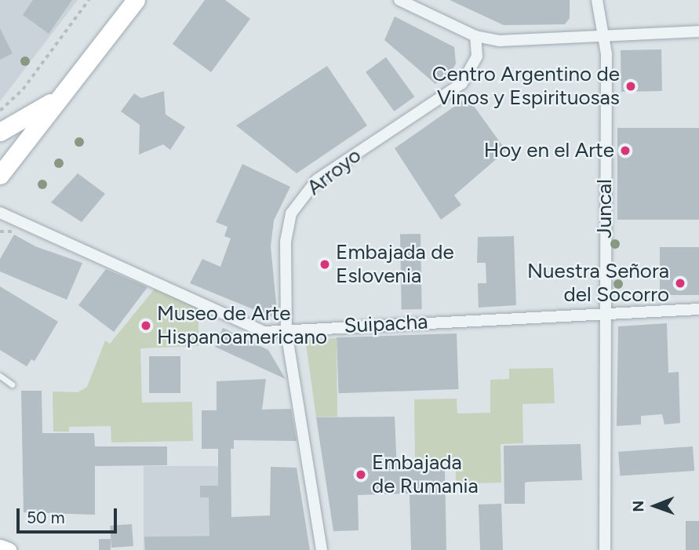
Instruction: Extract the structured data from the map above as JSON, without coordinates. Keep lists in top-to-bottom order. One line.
{"streets":{"street":["Arroyo","Juncal","Suipacha"]},"crossings":[["Arroyo","Suipacha"],["Juncal","Suipacha"]],"places":["Centro Argentino de Vinos y Espirituosas","Hoy en el Arte","Embajada de Eslovenia","Nuestra Señora del Socorro","Museo de Arte Hispanoamericano","Embajada de Rumania"],"scale_bar":"50 m","north":"left"}
